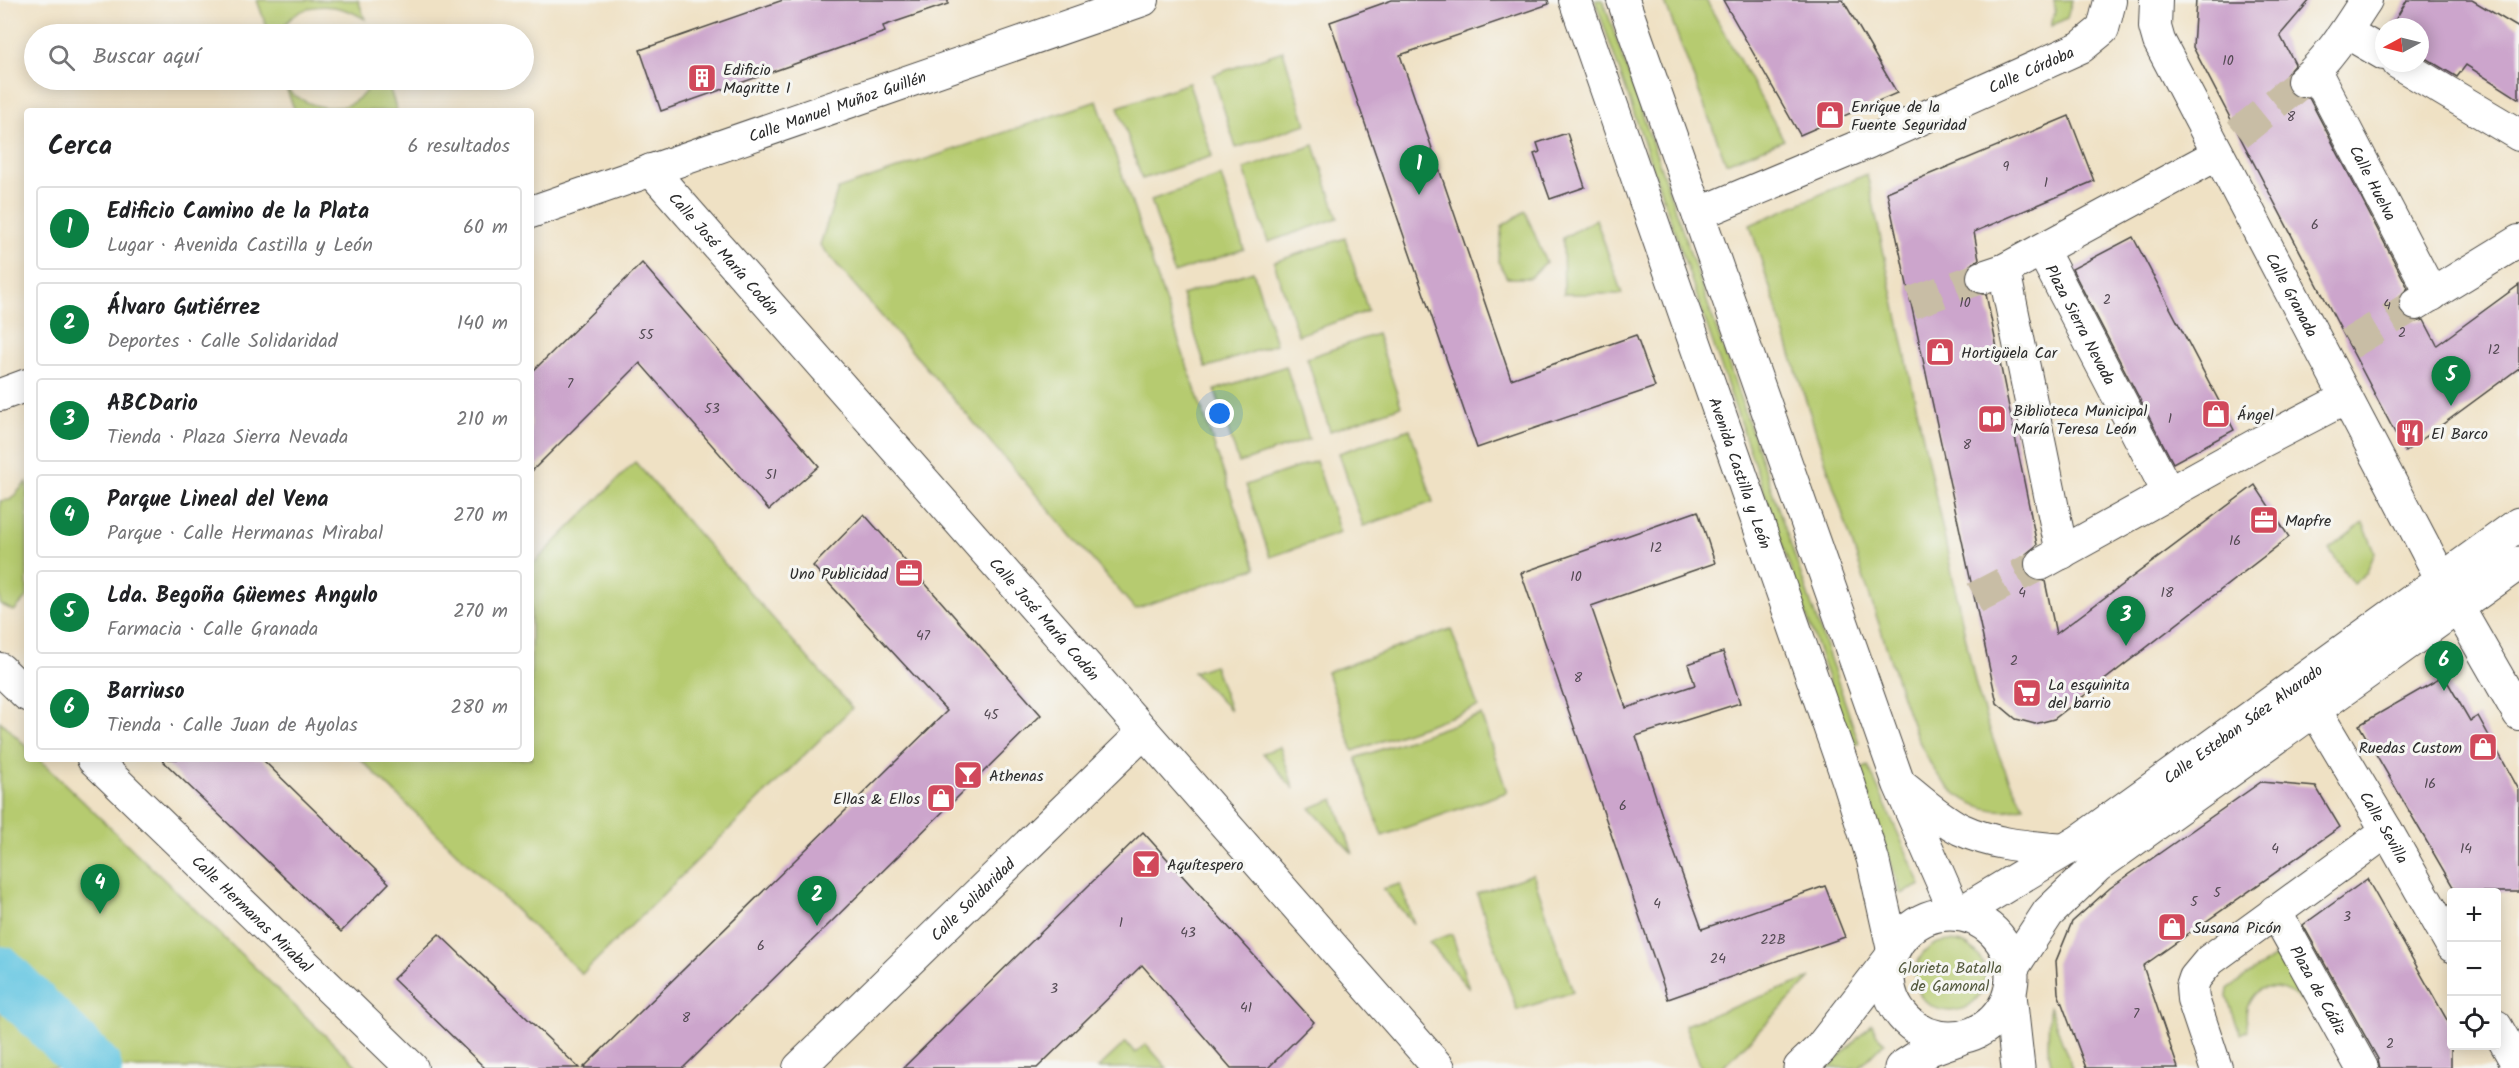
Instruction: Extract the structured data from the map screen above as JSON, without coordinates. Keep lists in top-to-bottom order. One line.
{"streets":{"main road":["Calle Esteban Sáez Alvarado"],"street":["Calle Córdoba","Calle Manuel Muñoz Guillén","Calle Huelva","Calle José María Codón","Calle Granada","Plaza Sierra Nevada","Avenida Castilla y León","Calle Sevilla","Calle Solidaridad","Calle Hermanas Mirabal","Plaza de Cádiz"]},"crossings":[["Calle Manuel Muñoz Guillén","Calle José María Codón"],["Calle José María Codón","Calle Solidaridad"],["Calle Granada","Plaza Sierra Nevada"],["Calle Granada","Calle Esteban Sáez Alvarado"],["Avenida Castilla y León","Calle Esteban Sáez Alvarado"],["Calle Esteban Sáez Alvarado","Calle Sevilla"]],"parks":["Glorieta Batalla de Gamonal"],"places":{"building":["Edificio Magritte I"],"shop":["Enrique de la Fuente Seguridad","Hortigüela Car","Ángel","Ruedas Custom","Ellas & Ellos","Susana Picón"],"library":["Biblioteca Municipal María Teresa León"],"restaurant":["El Barco"],"office":["Mapfre","Uno Publicidad"],"supermarket":["La esquinita del barrio"],"bar":["Athenas","Aquítespero"]},"house_numbers":["10","8","9","1","6","2","10","4","2","55","12","7","53","1","8","51","16","12","10","4","18","47","2","8","45","16","6","4","14","5","5","4","3","1","43","22B","6","24","3","41","7","8","2"],"north":"left","page":{"search":"Buscar aquí","heading":["Cerca","6 resultados"],"pins":["1","5","3","6","4","2"],"list":[{"mark":"1","name":"Edificio Camino de la Plata","note":"Lugar · Avenida Castilla y León","value":"60 m"},{"mark":"2","name":"Álvaro Gutiérrez","note":"Deportes · Calle Solidaridad","value":"140 m"},{"mark":"3","name":"ABCDario","note":"Tienda · Plaza Sierra Nevada","value":"210 m"},{"mark":"4","name":"Parque Lineal del Vena","note":"Parque · Calle Hermanas Mirabal","value":"270 m"},{"mark":"5","name":"Lda. Begoña Güemes Angulo","note":"Farmacia · Calle Granada","value":"270 m"},{"mark":"6","name":"Barriuso","note":"Tienda · Calle Juan de Ayolas","value":"280 m"}],"map_buttons":["+","−"]}}
